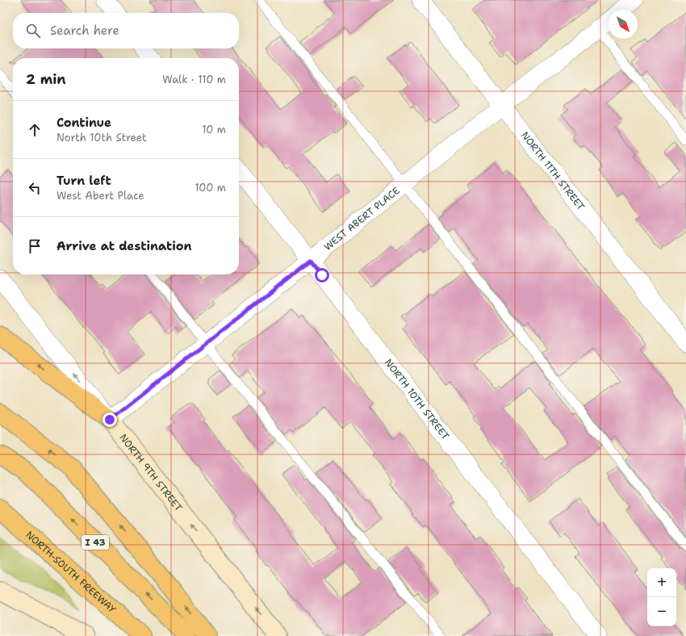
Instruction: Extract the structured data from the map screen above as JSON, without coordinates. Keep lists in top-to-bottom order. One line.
{"streets":{"highway":["I 43","NORTH-SOUTH FREEWAY"],"street":["NORTH 11TH STREET","WEST ABERT PLACE","NORTH 10TH STREET","NORTH 9TH STREET"]},"crossings":[["NORTH 11TH STREET","WEST ABERT PLACE"],["WEST ABERT PLACE","NORTH 10TH STREET"],["WEST ABERT PLACE","NORTH 9TH STREET"]],"one_way":["NORTH 9TH STREET"],"north":"bottom right","page":{"search":"Search here","heading":["2 min","Walk · 110 m"],"list":[["Continue","North 10th Street","10 m"],["Turn left","West Abert Place","100 m"],"Arrive at destination"],"map_buttons":["+","−"]}}
